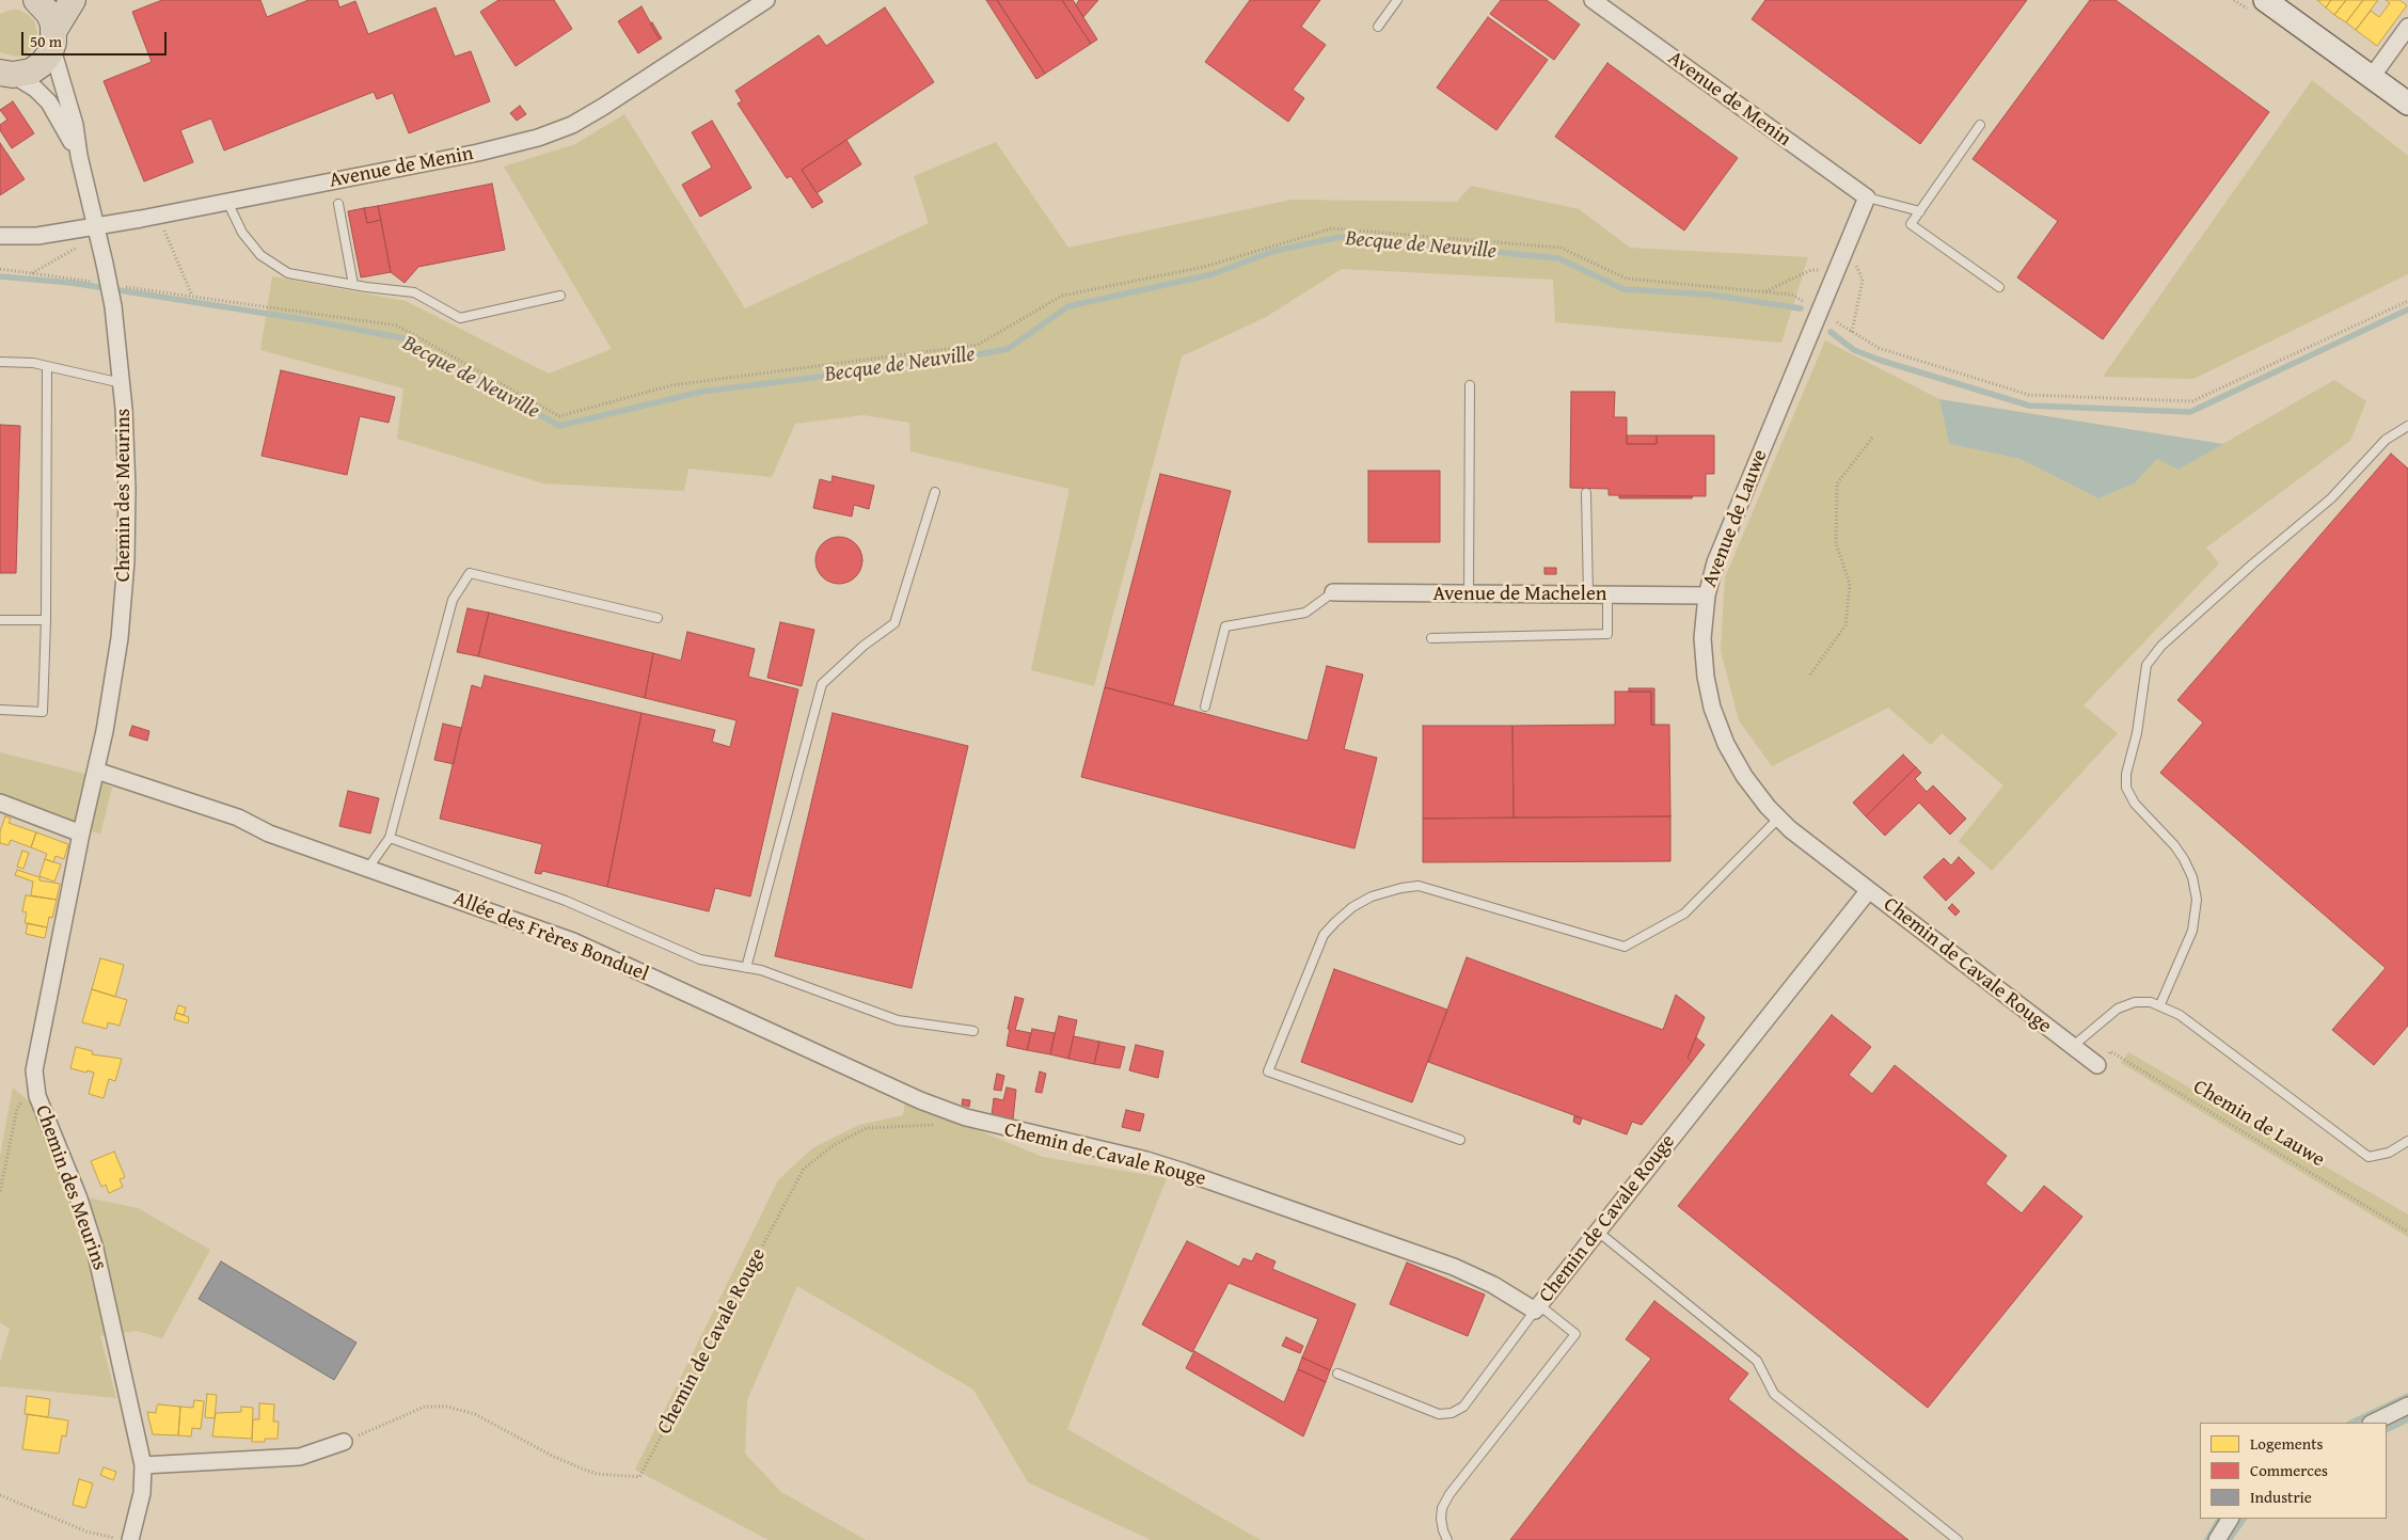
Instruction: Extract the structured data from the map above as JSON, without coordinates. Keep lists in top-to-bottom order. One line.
{"streets":{"street":["Avenue de Menin","Chemin des Meurins","Avenue de Lauwe","Avenue de Machelen","Allée des Frères Bonduel","Chemin de Cavale Rouge"],"path":["Chemin de Lauwe"]},"crossings":[["Avenue de Menin","Chemin des Meurins"],["Avenue de Menin","Avenue de Lauwe"],["Chemin des Meurins","Allée des Frères Bonduel"],["Avenue de Lauwe","Avenue de Machelen"],["Avenue de Lauwe","Chemin de Cavale Rouge"],["Allée des Frères Bonduel","Chemin de Cavale Rouge"],["Chemin de Cavale Rouge","Chemin de Lauwe"]],"water":["Becque de Neuville"],"legend":["Logements","Commerces","Industrie"],"scale_bar":"50 m"}
